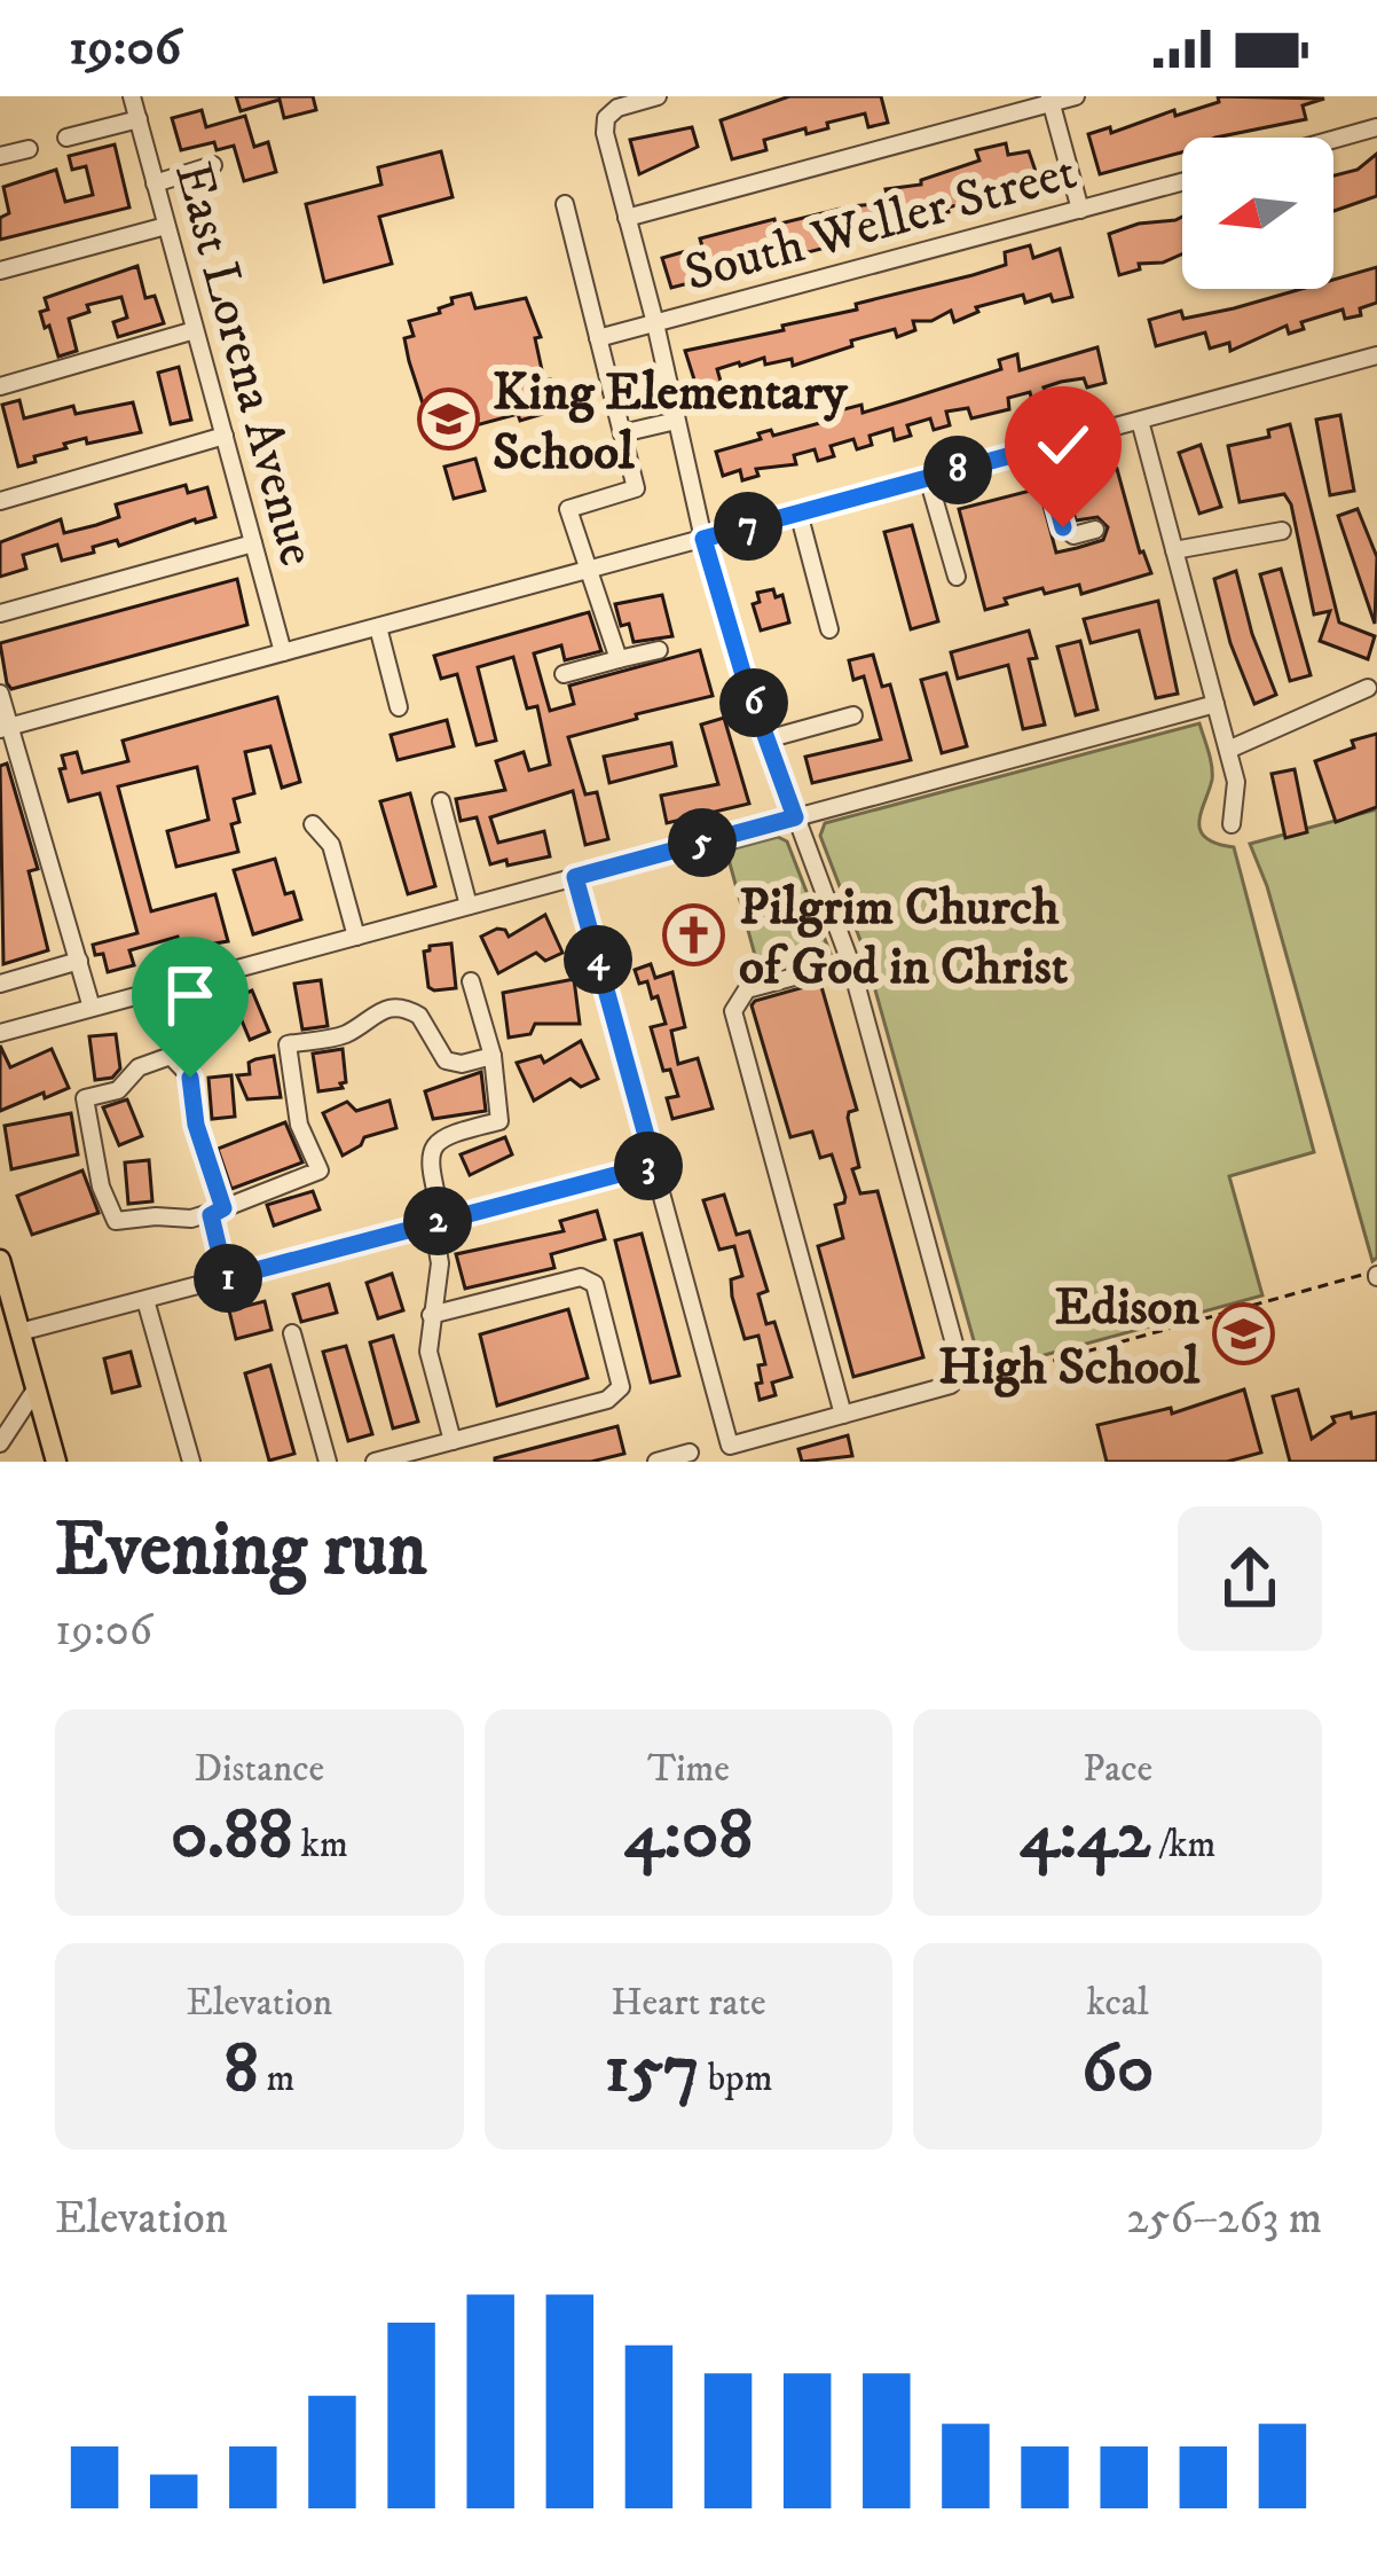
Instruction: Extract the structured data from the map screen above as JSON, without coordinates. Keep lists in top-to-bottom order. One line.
{"streets":{"street":["South Weller Street","East Lorena Avenue"]},"places":{"school or university":["King Elementary School","Edison High School"],"church":["Pilgrim Church of God in Christ"]},"north":"left","page":{"status":"19:06","pins":["8","7","6","5","4","3","2","1"],"heading":["Evening run","19:06"],"stats":[["Distance","0.88 km"],["Time","4:08"],["Pace","4:42 /km"],["Elevation","8 m"],["Heart rate","157 bpm"],["kcal","60"]],"chart":["Elevation","256–263 m"]}}
